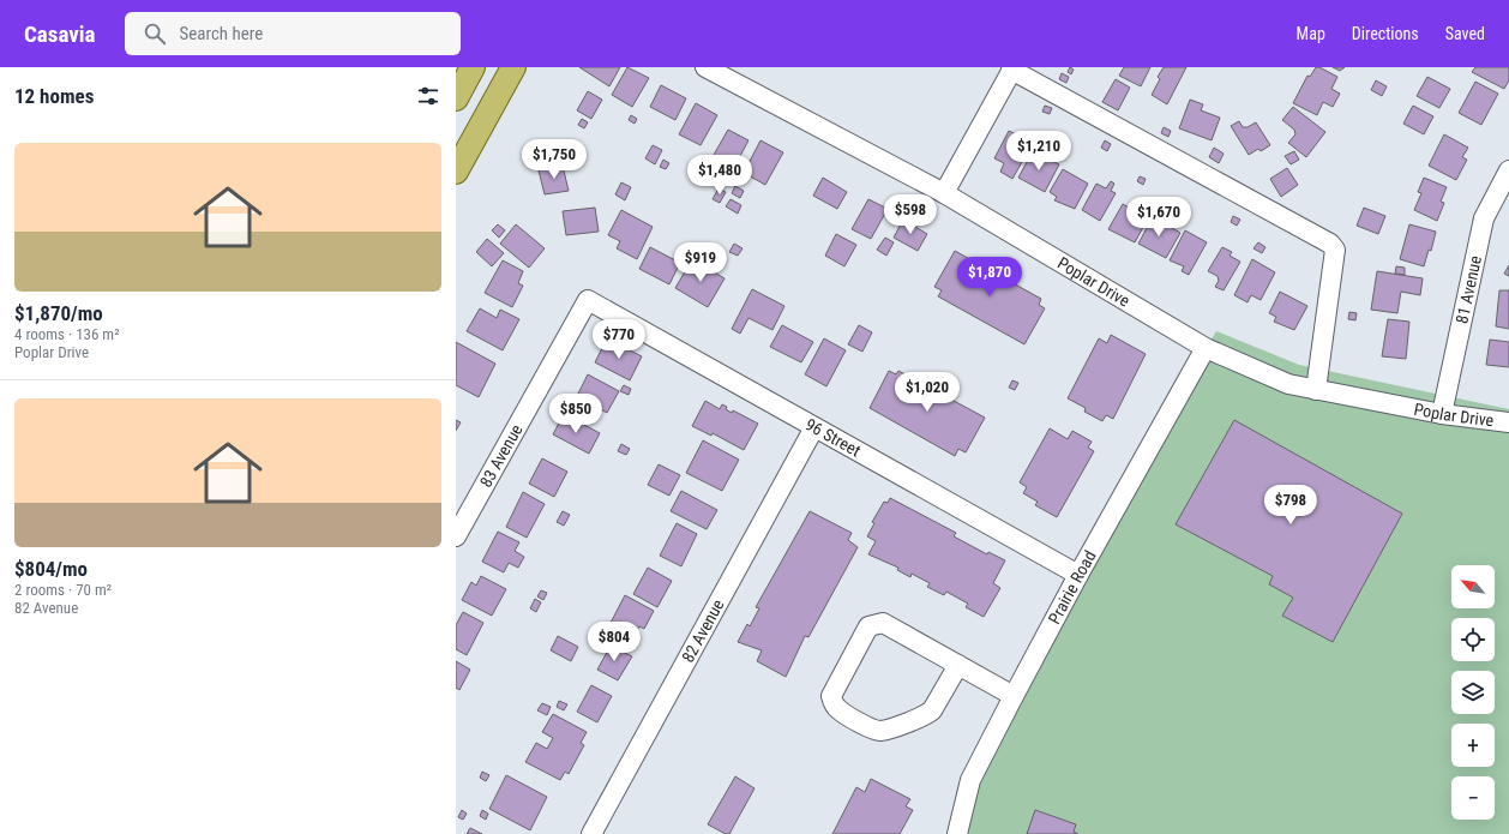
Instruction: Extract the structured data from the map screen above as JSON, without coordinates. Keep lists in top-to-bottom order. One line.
{"streets":{"street":["Poplar Drive","81 Avenue","96 Street","83 Avenue","Prairie Road","82 Avenue"]},"crossings":[["Poplar Drive","81 Avenue"],["Poplar Drive","Prairie Road"],["96 Street","83 Avenue"],["96 Street","Prairie Road"],["96 Street","82 Avenue"]],"north":"top left","page":{"header":"Casavia","search":"Search here","nav":["Map","Directions","Saved"],"heading":"12 homes","list":[{"name":"$1,870/mo","note":"4 rooms · 136 m² · Poplar Drive"},{"name":"$804/mo","note":"2 rooms · 70 m² · 82 Avenue"}],"price":["$1,210","$1,750","$1,480","$598","$1,670","$919","$1,870","$770","$1,020","$850","$798","$804"],"map_buttons":["+","−"]}}
